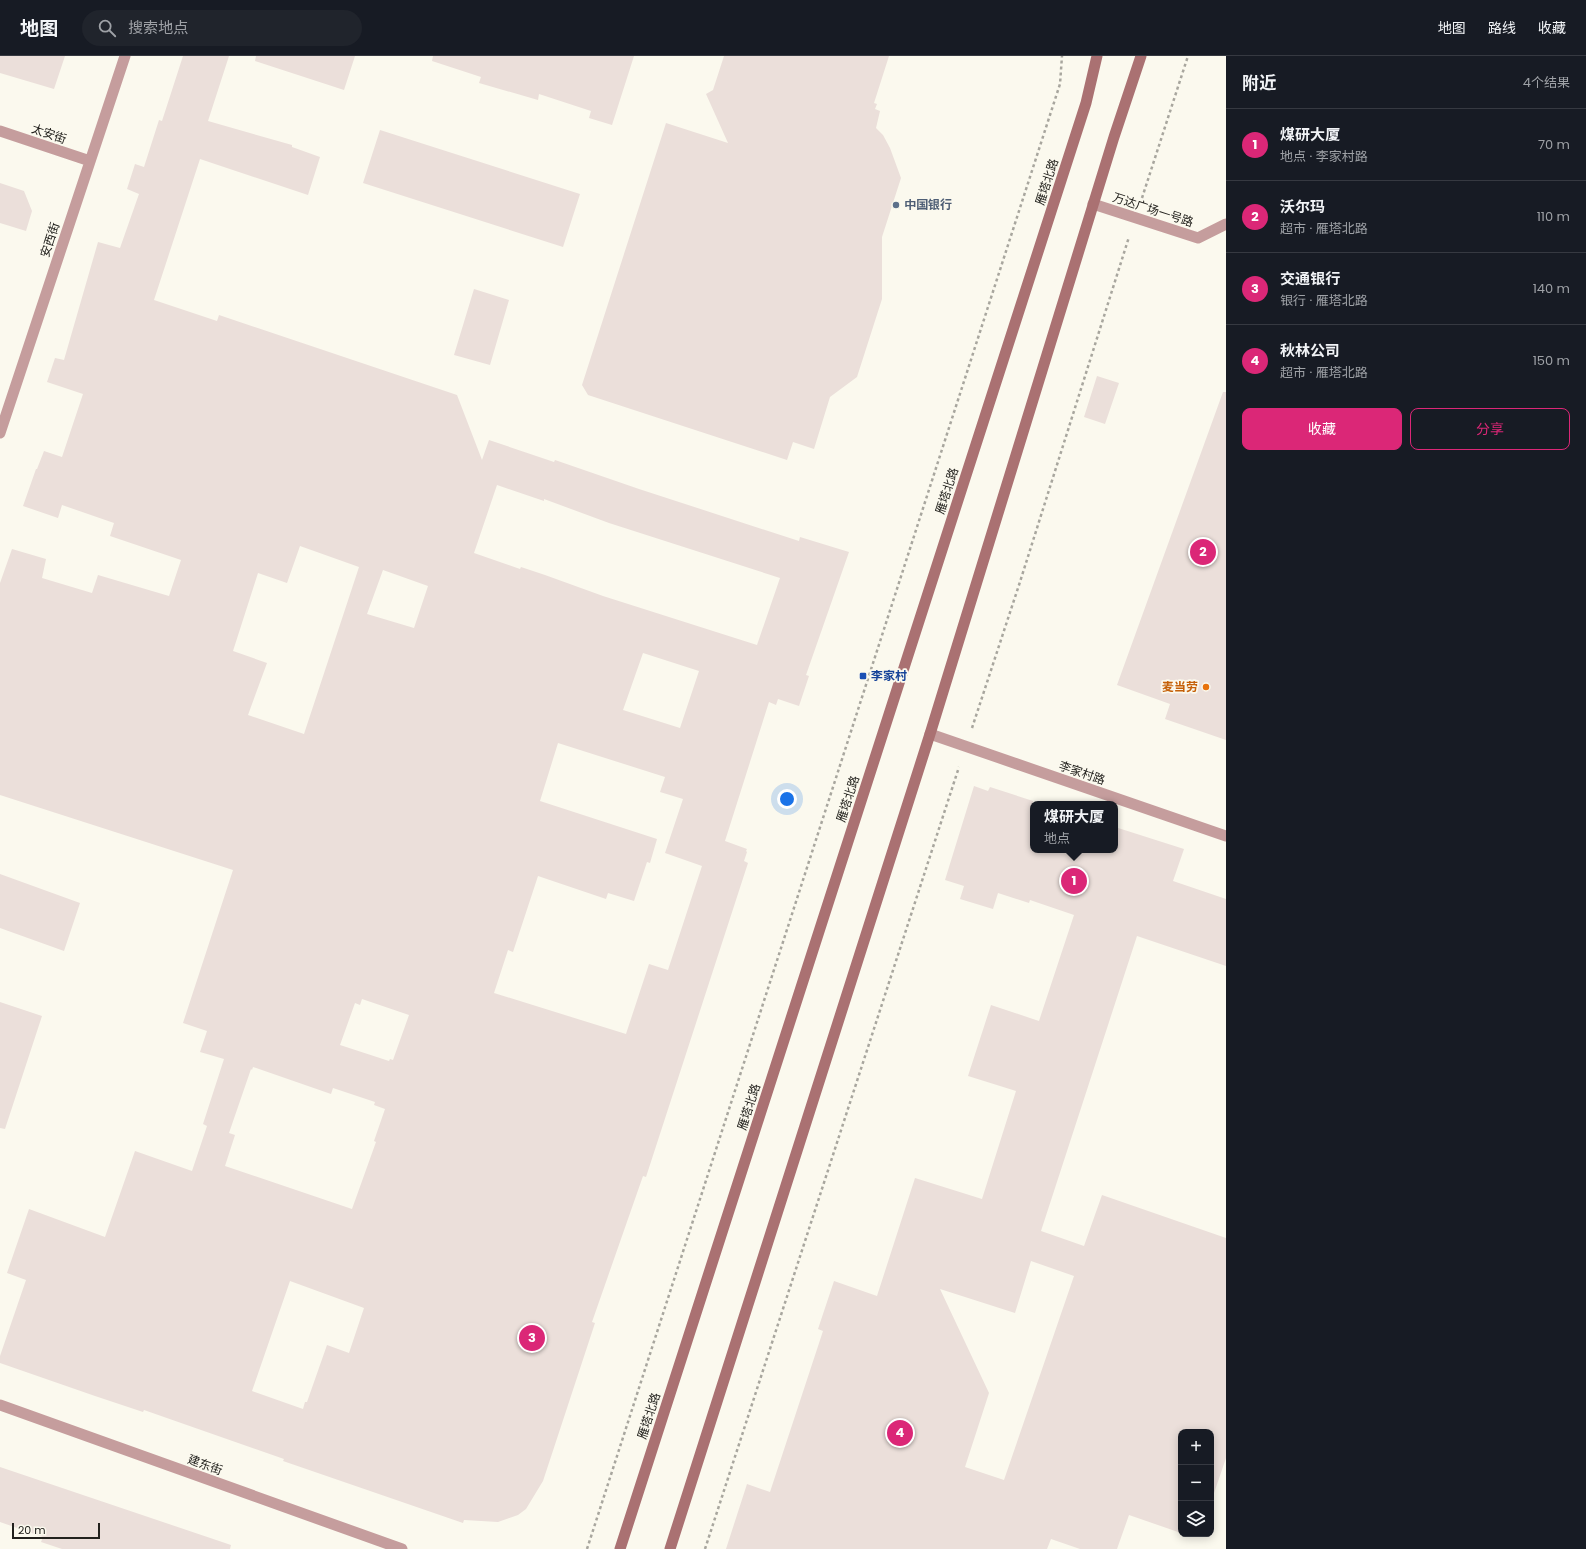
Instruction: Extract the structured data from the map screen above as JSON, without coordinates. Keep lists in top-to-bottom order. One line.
{"streets":{"main road":["雁塔北路"],"street":["太安街","万达广场一号路","安西街","李家村路","建东街"]},"crossings":[["太安街","安西街"]],"places":{"other":["中国银行","麦当劳"],"transit":["李家村"]},"scale_bar":"20 m","page":{"header":"地图","search":"搜索地点","nav":["地图","路线","收藏"],"heading":["附近","4个结果"],"list":[{"mark":"1","name":"煤研大厦","note":"地点 · 李家村路","value":"70 m"},{"mark":"2","name":"沃尔玛","note":"超市 · 雁塔北路","value":"110 m"},{"mark":"3","name":"交通银行","note":"银行 · 雁塔北路","value":"140 m"},{"mark":"4","name":"秋林公司","note":"超市 · 雁塔北路","value":"150 m"}],"buttons":["收藏","分享"],"pins":["2","1","3","4"],"popup":["煤研大厦","地点"],"map_buttons":["+","−"],"scale":"20 m"}}
